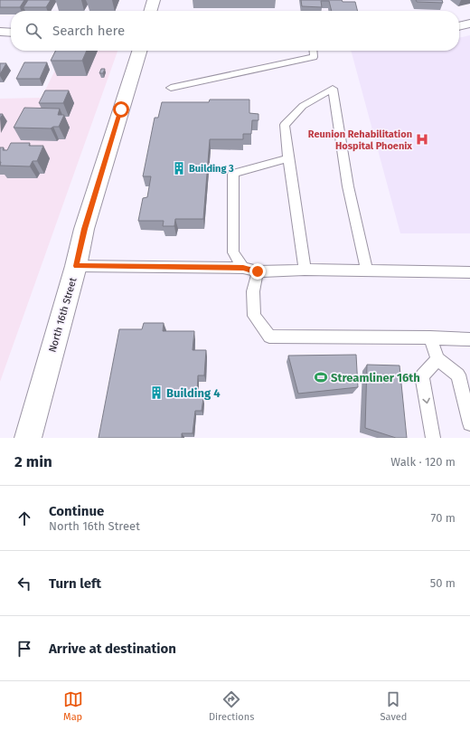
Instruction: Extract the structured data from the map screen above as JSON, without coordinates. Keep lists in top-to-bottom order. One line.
{"streets":{"main road":["North 16th Street"]},"places":{"hospital":["Reunion Rehabilitation Hospital Phoenix"],"building":["Building 3","Building 4"],"sports":["Streamliner 16th"]},"page":{"search":"Search here","heading":["2 min","Walk · 120 m"],"list":[["Continue","North 16th Street","70 m"],["Turn left","50 m"],"Arrive at destination"],"nav":["Map","Directions","Saved"]}}
